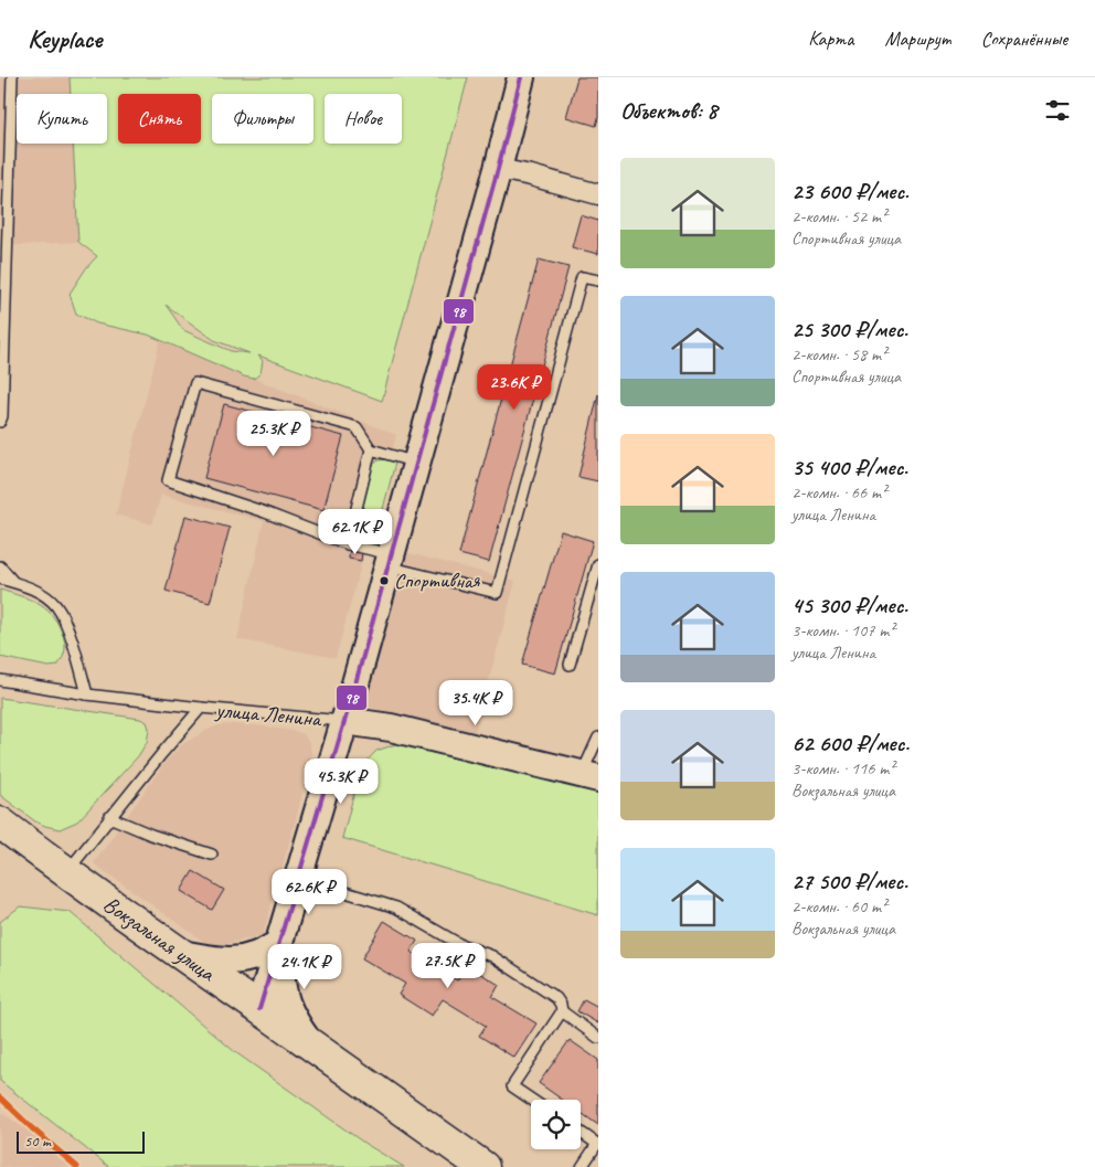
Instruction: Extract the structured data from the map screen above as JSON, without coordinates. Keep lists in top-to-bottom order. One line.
{"streets":{"highway":["Вокзальная улица"],"main road":["улица Ленина"]},"places":["Спортивная"],"lines":["transit line 98"],"scale_bar":"50 m","page":{"header":"Keyplace","nav":["Карта","Маршрут","Сохранённые"],"heading":"Объектов: 8","chip":["Купить","Снять","Фильтры","Новое"],"list":[{"name":"23 600 ₽/мес.","note":"2-комн. · 52 m² · Спортивная улица"},{"name":"25 300 ₽/мес.","note":"2-комн. · 58 m² · Спортивная улица"},{"name":"35 400 ₽/мес.","note":"2-комн. · 66 m² · улица Ленина"},{"name":"45 300 ₽/мес.","note":"3-комн. · 107 m² · улица Ленина"},{"name":"62 600 ₽/мес.","note":"3-комн. · 116 m² · Вокзальная улица"},{"name":"27 500 ₽/мес.","note":"2-комн. · 60 m² · Вокзальная улица"}],"price":["23.6K ₽","25.3K ₽","62.1K ₽","35.4K ₽","45.3K ₽","62.6K ₽","27.5K ₽","24.1K ₽"],"scale":"50 m"}}
